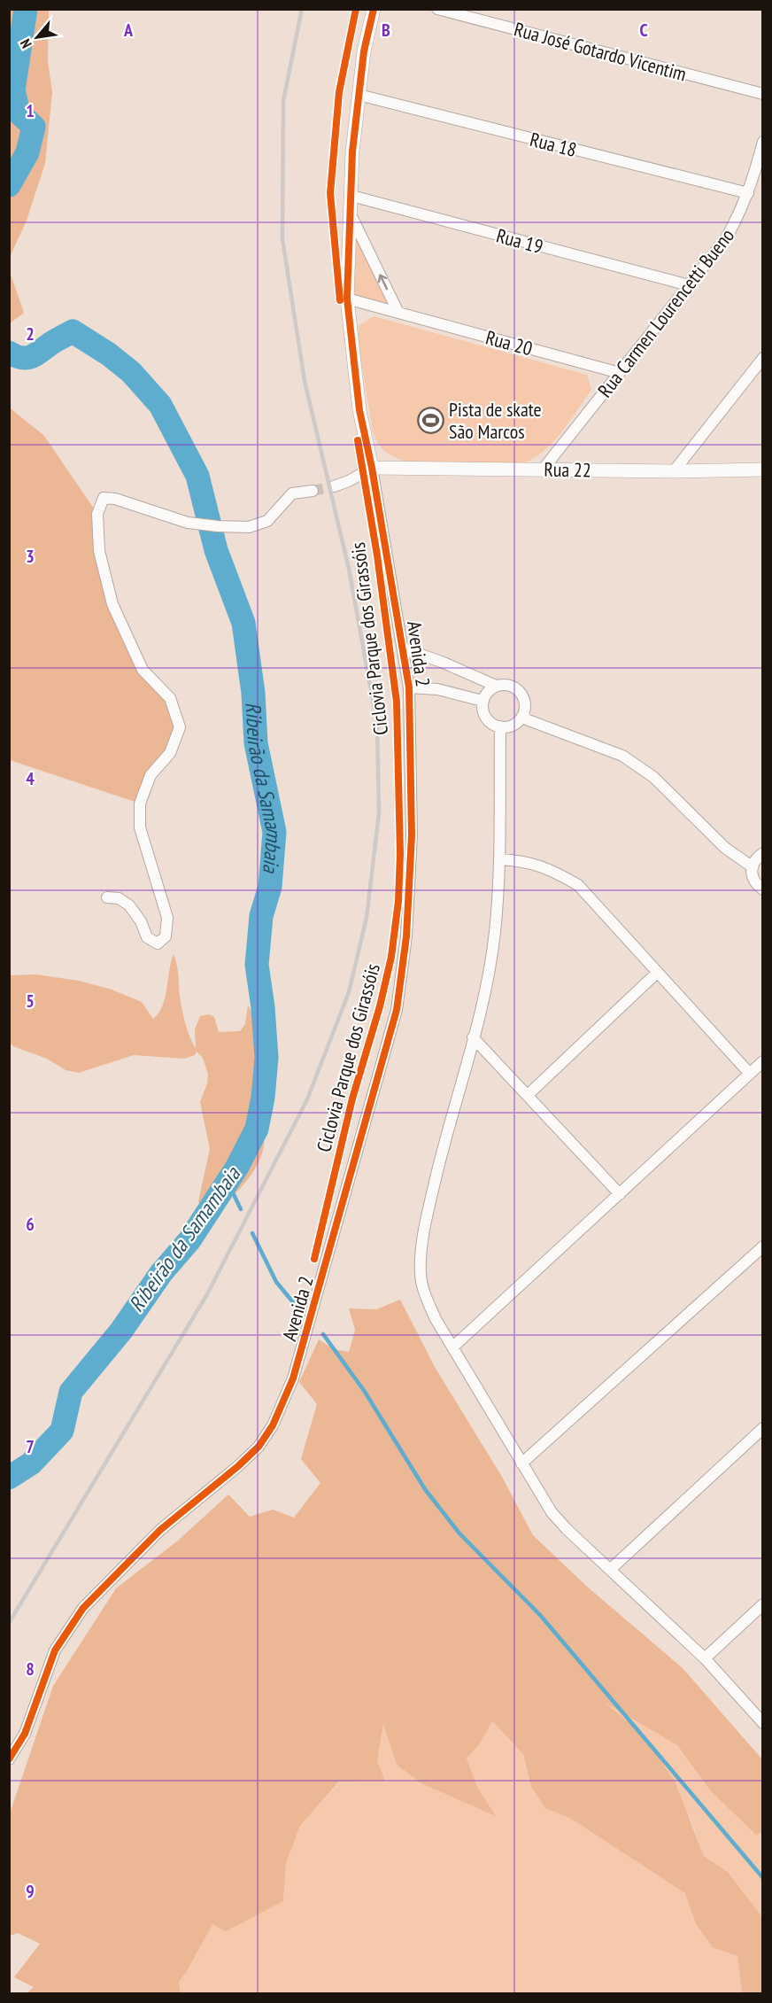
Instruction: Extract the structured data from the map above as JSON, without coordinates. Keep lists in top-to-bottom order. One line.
{"streets":{"street":["Rua José Gotardo Vicentim","Rua 18","Rua 19","Rua Carmen Lourencetti Bueno","Rua 20","Rua 22","Avenida 2"],"cycle path":["Ciclovia Parque dos Girassóis"]},"crossings":[["Rua 18","Rua Carmen Lourencetti Bueno"],["Rua 18","Avenida 2"],["Rua 19","Rua Carmen Lourencetti Bueno"],["Rua 19","Avenida 2"],["Rua Carmen Lourencetti Bueno","Rua 20"],["Rua Carmen Lourencetti Bueno","Rua 22"],["Rua 20","Avenida 2"],["Rua 22","Avenida 2"]],"water":["Ribeirão da Samambaia"],"places":{"sports":["Pista de skate São Marcos"]},"north":"bottom left","grid":{"columns":["A","B","C"],"rows":["1","2","3","4","5","6","7","8","9"]}}
